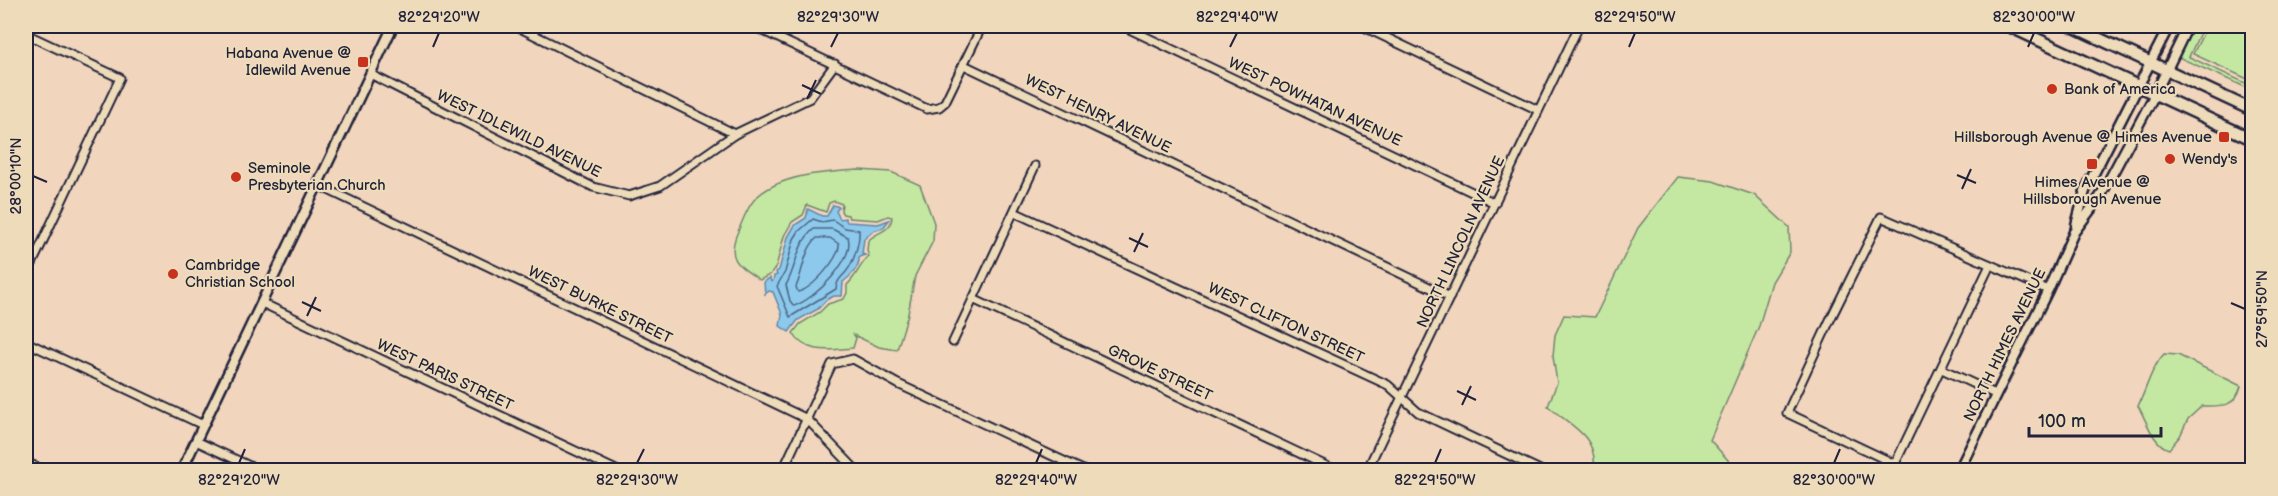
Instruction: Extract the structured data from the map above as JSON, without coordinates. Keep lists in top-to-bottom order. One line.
{"streets":{"street":["WEST POWHATAN AVENUE","WEST HENRY AVENUE","WEST IDLEWILD AVENUE","NORTH LINCOLN AVENUE","WEST BURKE STREET","WEST CLIFTON STREET","NORTH HIMES AVENUE","GROVE STREET","WEST PARIS STREET"]},"crossings":[["WEST POWHATAN AVENUE","NORTH LINCOLN AVENUE"],["WEST HENRY AVENUE","NORTH LINCOLN AVENUE"],["NORTH LINCOLN AVENUE","WEST CLIFTON STREET"]],"places":{"transit":["Habana Avenue @ Idlewild Avenue","Hillsborough Avenue @ Himes Avenue","Himes Avenue @ Hillsborough Avenue"],"other":["Bank of America","Wendy's","Seminole Presbyterian Church","Cambridge Christian School"]},"scale_bar":"100 m","coordinates":["82°29'20\"W","82°29'30\"W","82°29'40\"W","82°29'50\"W","82°30'00\"W","28°00'10\"N","27°59'50\"N"]}
